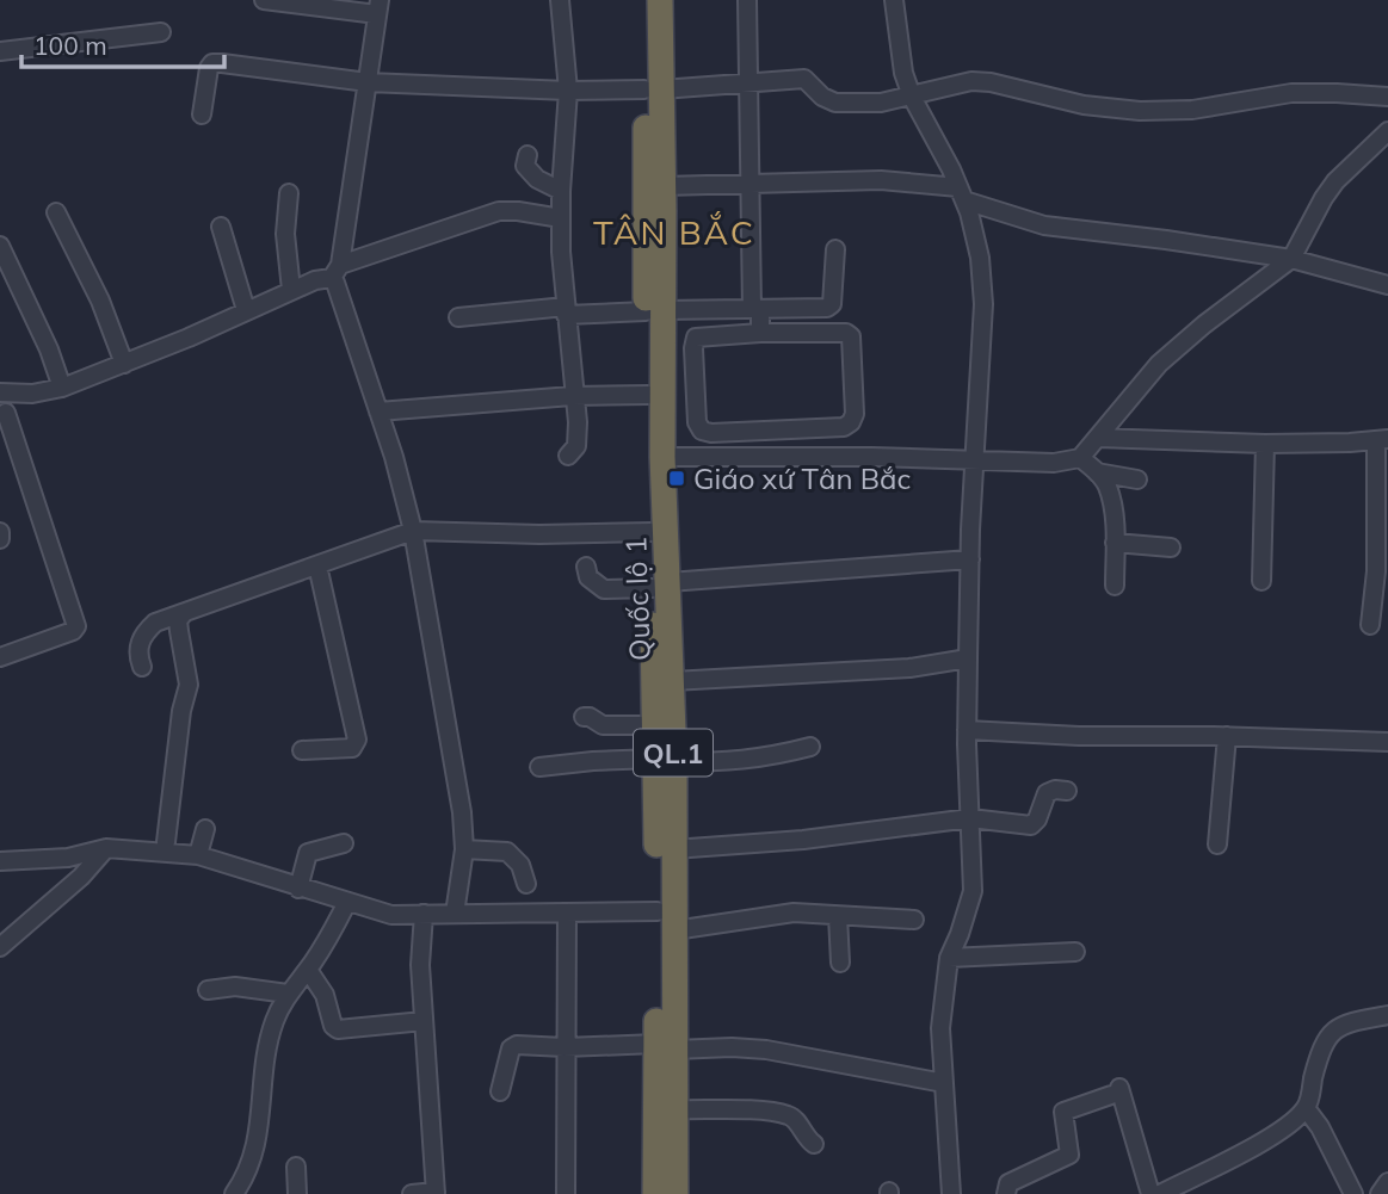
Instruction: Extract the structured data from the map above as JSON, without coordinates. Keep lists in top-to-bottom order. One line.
{"streets":{"highway":["Quốc lộ 1","QL.1"]},"districts":["TÂN BẮC"],"places":{"transit":["Giáo xứ Tân Bắc"]},"scale_bar":"100 m"}
